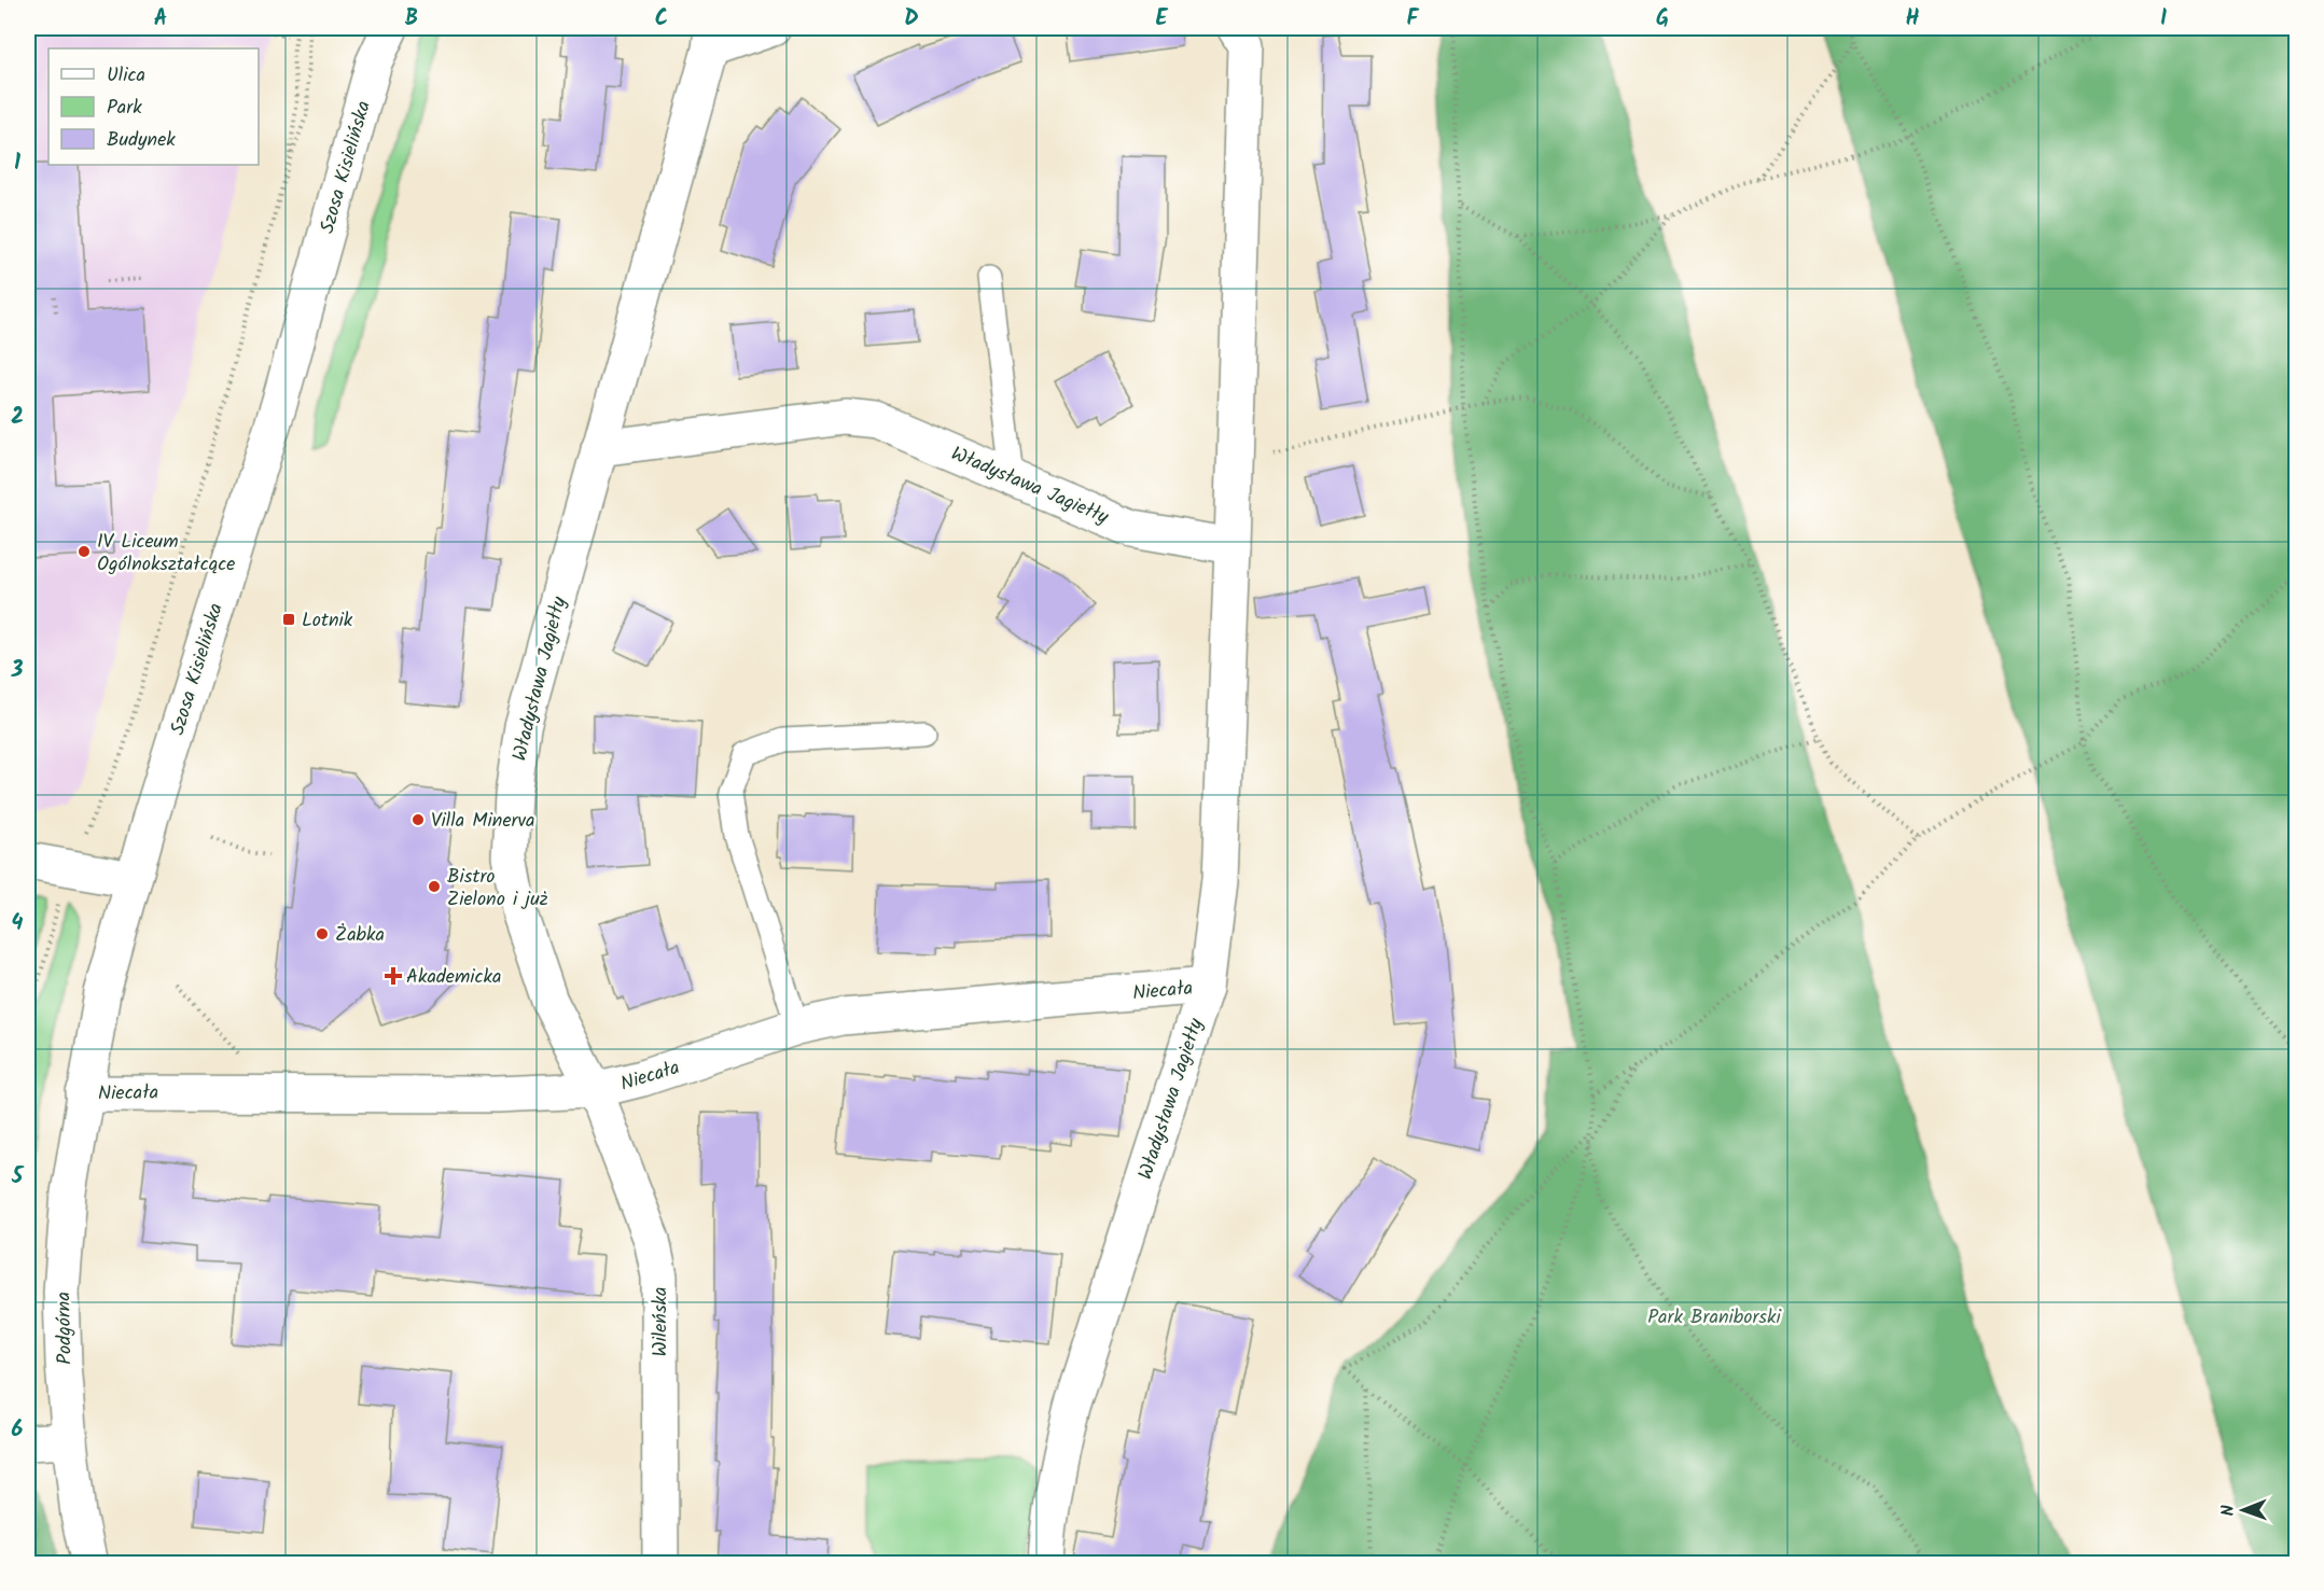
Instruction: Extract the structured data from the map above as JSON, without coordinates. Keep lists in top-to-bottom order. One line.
{"streets":{"street":["Szosa Kisielińska","Władysława Jagiełły","Niecała","Wileńska","Podgórna"]},"crossings":[["Szosa Kisielińska","Niecała"],["Szosa Kisielińska","Podgórna"],["Władysława Jagiełły","Niecała"],["Władysława Jagiełły","Wileńska"],["Niecała","Wileńska"],["Niecała","Podgórna"]],"parks":["Park Braniborski"],"places":{"other":["IV Liceum Ogólnokształcące","Villa Minerva","Bistro Zielono i już","Żabka"],"transit":["Lotnik"],"health":["Akademicka"]},"legend":["Ulica","Park","Budynek"],"north":"left","grid":{"columns":["A","B","C","D","E","F","G","H","I"],"rows":["1","2","3","4","5","6"]}}
